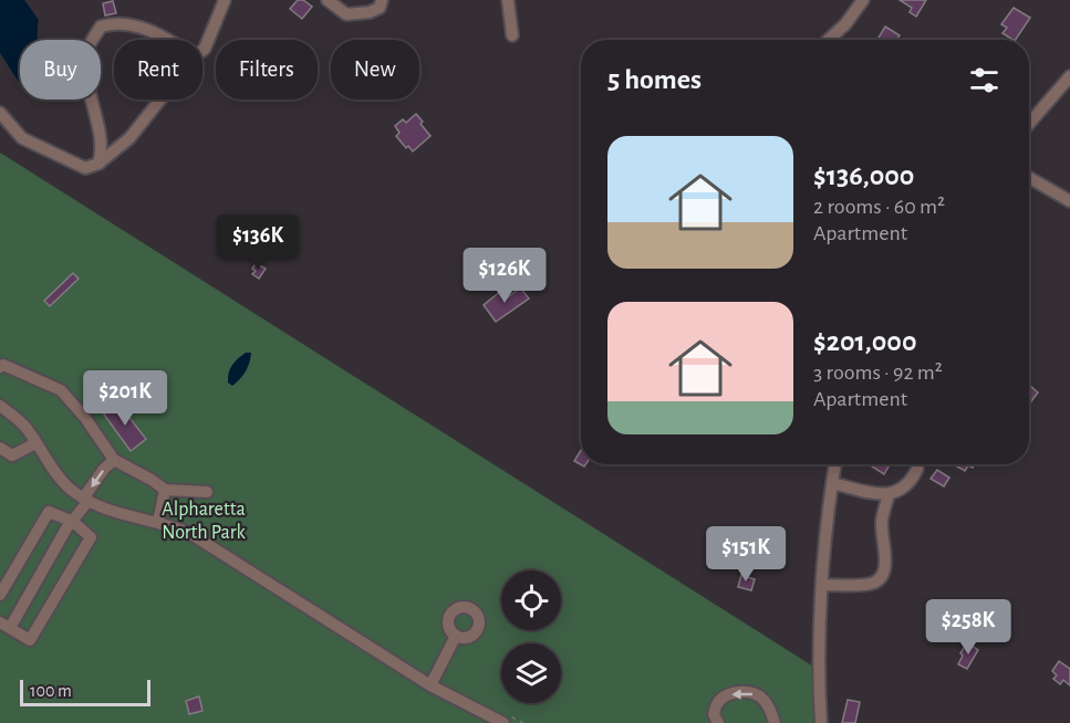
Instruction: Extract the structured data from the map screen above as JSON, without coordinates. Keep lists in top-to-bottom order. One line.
{"parks":["Alpharetta North Park"],"scale_bar":"100 m","page":{"chip":["Buy","Rent","Filters","New"],"heading":"5 homes","list":[{"name":"$136,000","note":"2 rooms · 60 m² · Apartment"},{"name":"$201,000","note":"3 rooms · 92 m² · Apartment"}],"price":["$136K","$126K","$201K","$151K","$258K"],"scale":"100 m"}}
